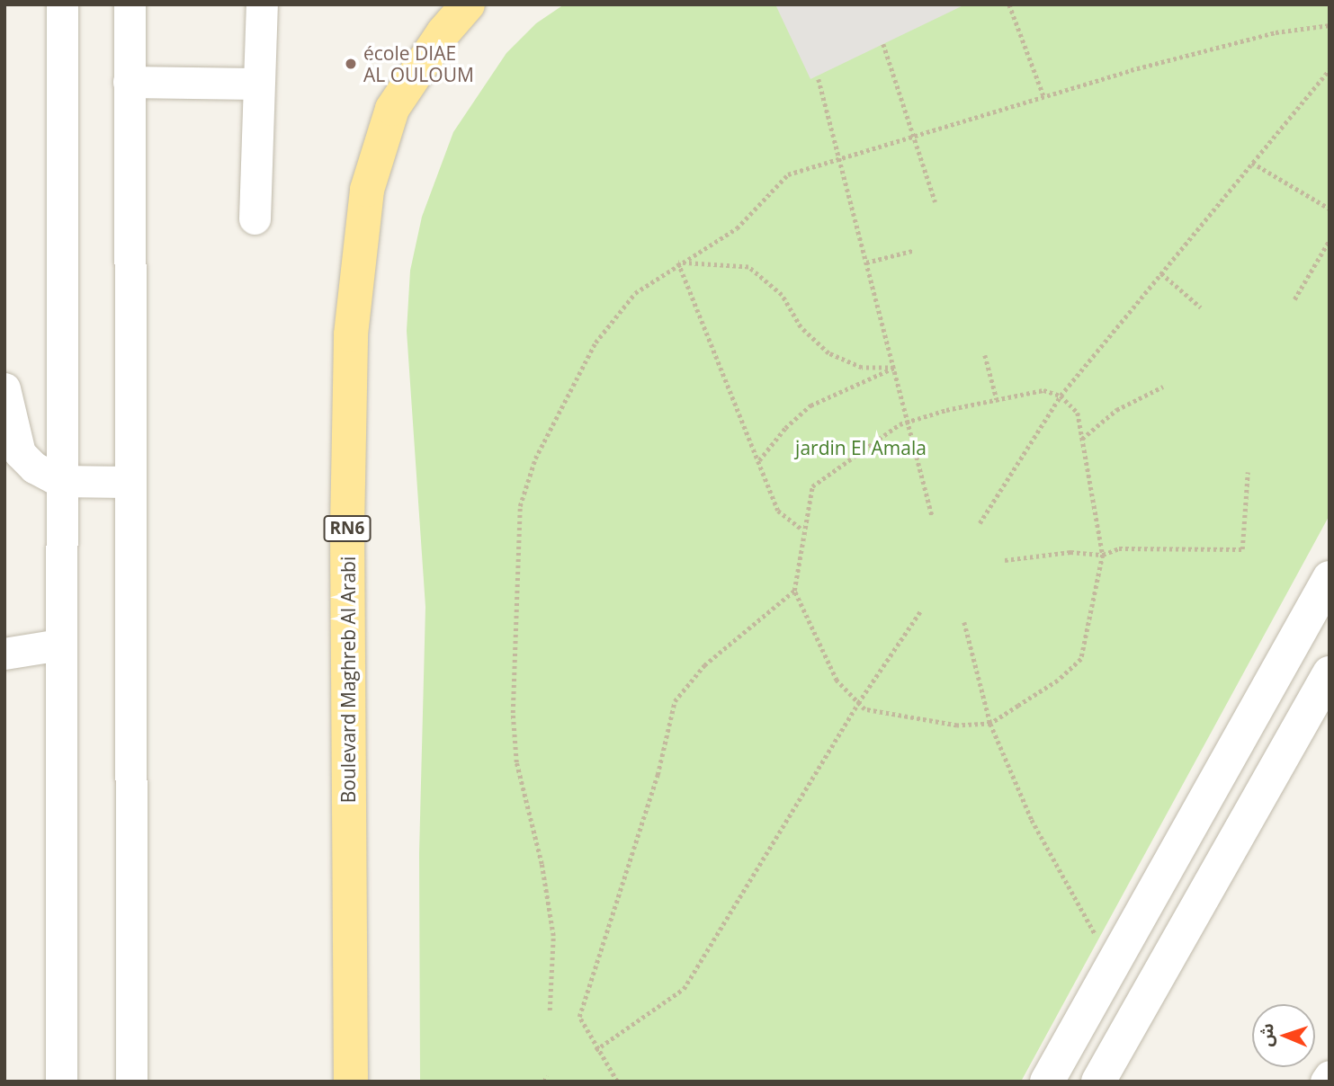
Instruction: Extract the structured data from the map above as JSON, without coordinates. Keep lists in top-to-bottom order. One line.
{"streets":{"main road":["RN6","Boulevard Maghreb Al Arabi"]},"parks":["jardin El Amala"],"places":["école DIAE AL OULOUM"],"north":"left"}
